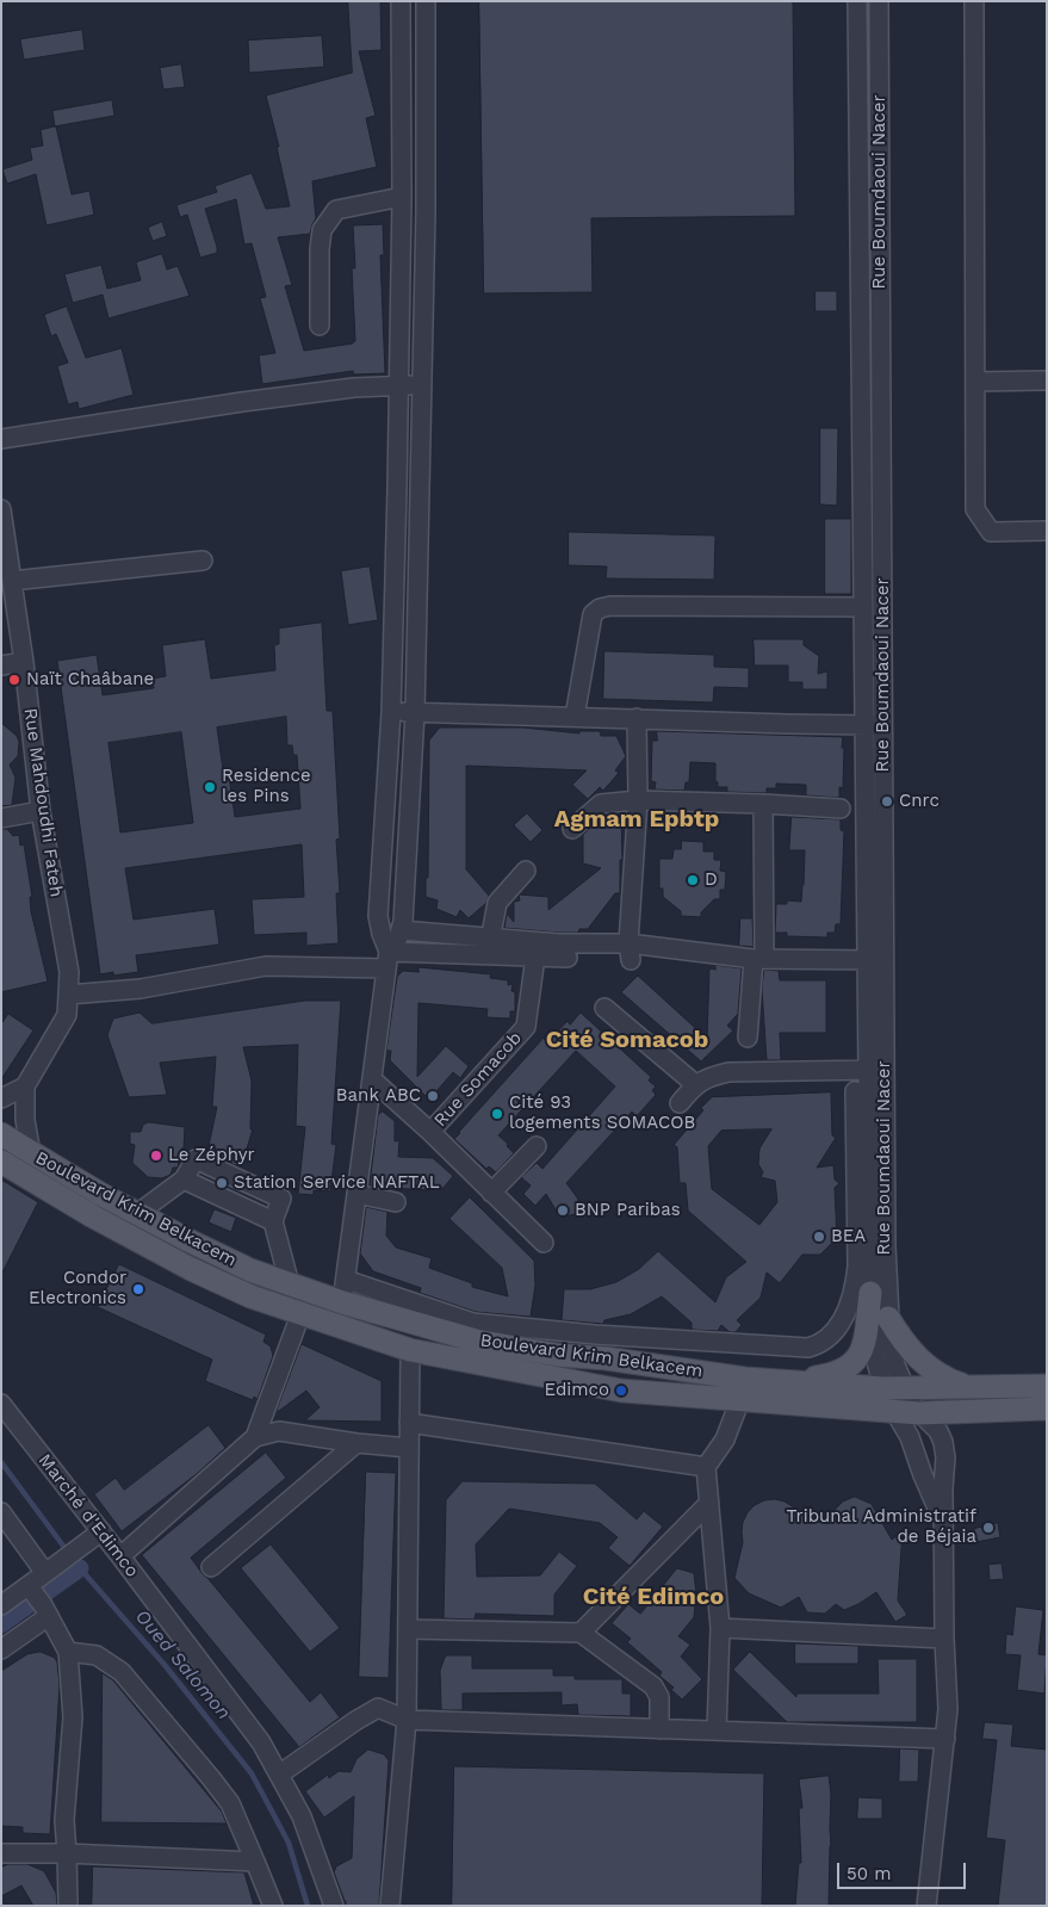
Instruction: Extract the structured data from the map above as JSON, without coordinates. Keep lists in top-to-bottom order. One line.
{"streets":{"main road":["Boulevard Krim Belkacem"],"street":["Rue Boumdaoui Nacer","Rue Mahdoudhi Fateh","Rue Somacob","Marché d'Edimco"]},"crossings":[["Rue Boumdaoui Nacer","Boulevard Krim Belkacem"]],"districts":["Agmam Epbtp","Cité Somacob","Cité Edimco"],"water":["Oued Salomon"],"places":["Naït Chaâbane","Residence les Pins","Cnrc","D","Bank ABC","Cité 93 logements SOMACOB","Le Zéphyr","Station Service NAFTAL","BNP Paribas","BEA","Condor Electronics","Edimco","Tribunal Administratif de Béjaia"],"scale_bar":"50 m"}
